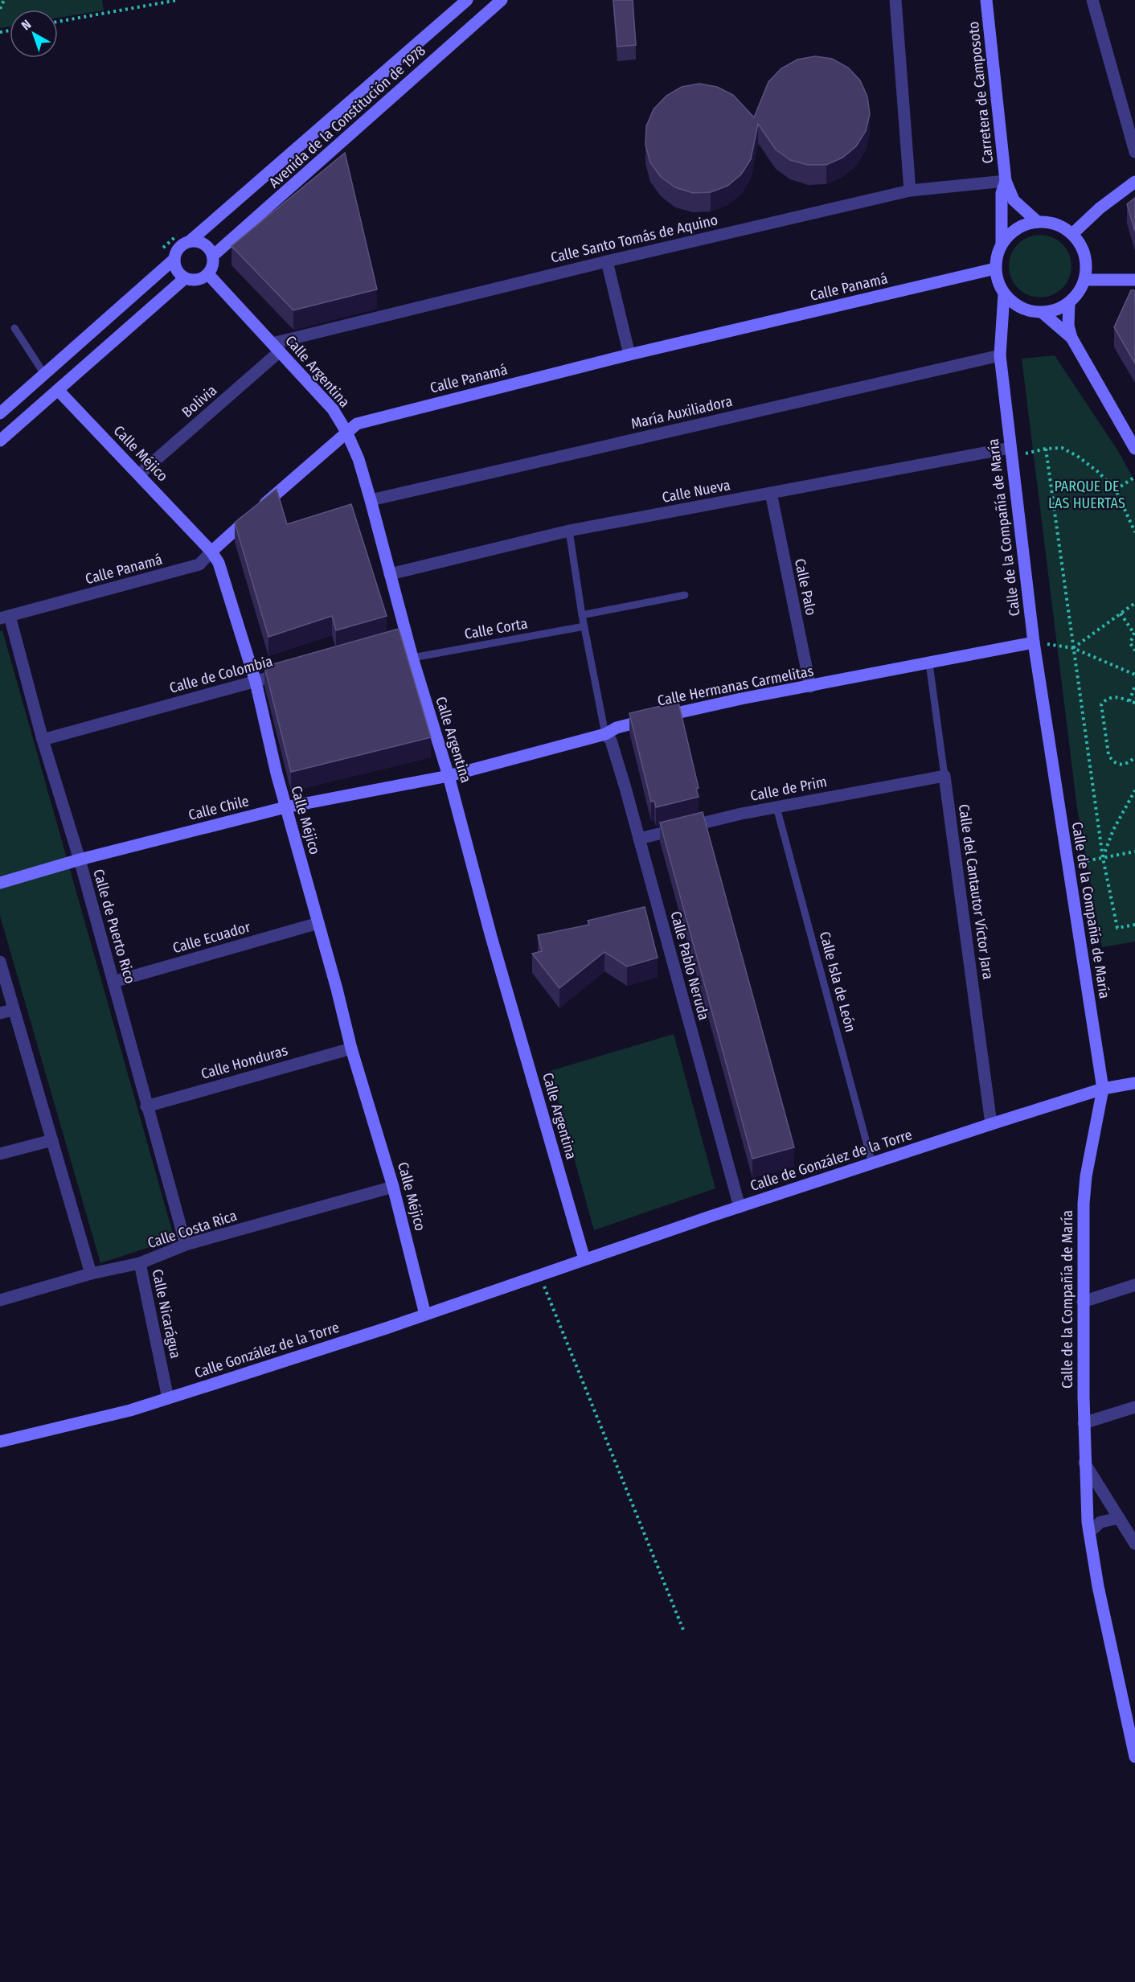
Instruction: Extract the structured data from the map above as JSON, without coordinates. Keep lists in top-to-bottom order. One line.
{"streets":{"street":["Carretera de Camposoto","Avenida de la Constitución de 1978","Calle Santo Tomás de Aquino","Calle Panamá","Calle Argentina","Bolivia","María Auxiliadora","Calle Méjico","Calle Nueva","Calle de la Compañía de María","Calle Palo","Calle de Colombia","Calle Hermanas Carmelitas","Calle de Prim","Calle Chile","Calle del Cantautor Víctor Jara","Calle de Puerto Rico","Calle Ecuador","Calle Pablo Neruda","Calle Honduras","Calle de González de la Torre","Calle Costa Rica","Calle Nicarágua","Calle González de la Torre"],"lane":["Calle Corta","Calle Isla de León"]},"crossings":[["Carretera de Camposoto","Calle Santo Tomás de Aquino"],["Carretera de Camposoto","Calle Panamá"],["Carretera de Camposoto","Calle de la Compañía de María"],["Avenida de la Constitución de 1978","Calle Argentina"],["Calle Santo Tomás de Aquino","Calle Argentina"],["Calle Santo Tomás de Aquino","Bolivia"],["Calle Panamá","Calle Argentina"],["Calle Panamá","Calle Méjico"],["Calle Panamá","Calle de la Compañía de María"],["Calle Panamá","Calle de Puerto Rico"],["Calle Argentina","Bolivia"],["Calle Argentina","María Auxiliadora"],["Calle Argentina","Calle Nueva"],["Calle Argentina","Calle Corta"],["Calle Argentina","Calle Hermanas Carmelitas"],["Calle Argentina","Calle Chile"],["Calle Argentina","Calle de González de la Torre"],["Bolivia","Calle Méjico"],["María Auxiliadora","Calle de la Compañía de María"],["Calle Méjico","Calle de Colombia"],["Calle Méjico","Calle Chile"],["Calle Méjico","Calle Ecuador"],["Calle Méjico","Calle Honduras"],["Calle Méjico","Calle Costa Rica"],["Calle Méjico","Calle González de la Torre"],["Calle Nueva","Calle de la Compañía de María"],["Calle Nueva","Calle Palo"],["Calle de la Compañía de María","Calle Hermanas Carmelitas"],["Calle de la Compañía de María","Calle de González de la Torre"],["Calle Palo","Calle Hermanas Carmelitas"],["Calle de Colombia","Calle de Puerto Rico"],["Calle Hermanas Carmelitas","Calle Chile"],["Calle Hermanas Carmelitas","Calle del Cantautor Víctor Jara"],["Calle Hermanas Carmelitas","Calle Pablo Neruda"],["Calle de Prim","Calle del Cantautor Víctor Jara"],["Calle de Prim","Calle Pablo Neruda"],["Calle de Prim","Calle Isla de León"],["Calle Chile","Calle de Puerto Rico"],["Calle del Cantautor Víctor Jara","Calle de González de la Torre"],["Calle de Puerto Rico","Calle Ecuador"],["Calle de Puerto Rico","Calle Honduras"],["Calle de Puerto Rico","Calle Costa Rica"],["Calle Pablo Neruda","Calle de González de la Torre"],["Calle Isla de León","Calle de González de la Torre"],["Calle de González de la Torre","Calle González de la Torre"],["Calle Costa Rica","Calle Nicarágua"],["Calle Nicarágua","Calle González de la Torre"]],"parks":["PARQUE DE LAS HUERTAS"],"north":"top left"}
